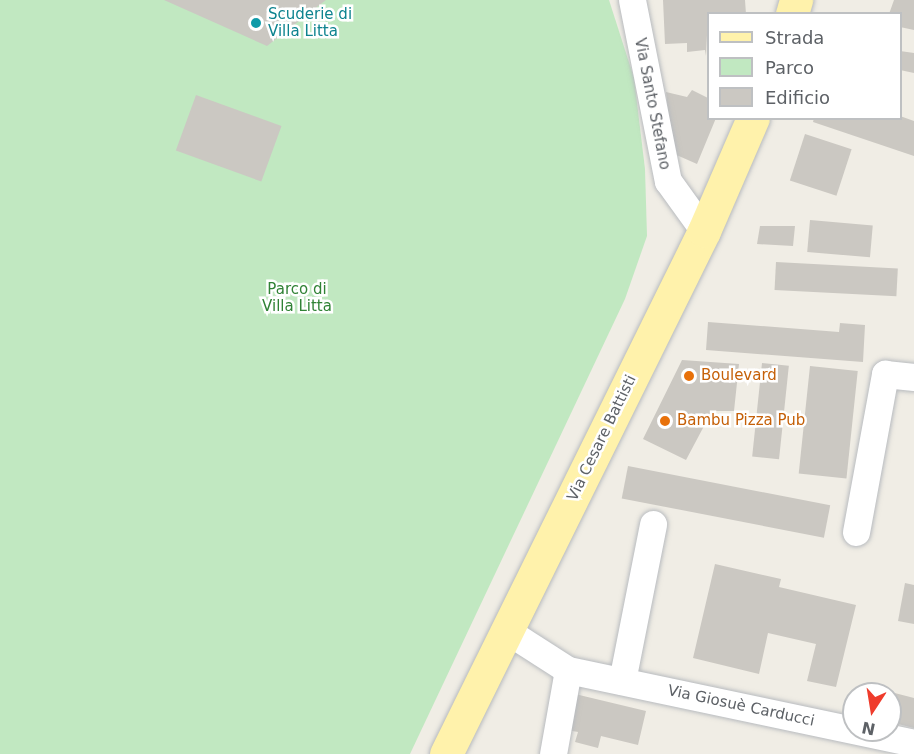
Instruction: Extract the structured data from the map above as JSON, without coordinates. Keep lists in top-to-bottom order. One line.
{"streets":{"main road":["Via Cesare Battisti"],"street":["Via Santo Stefano","Via Giosuè Carducci"]},"crossings":[["Via Santo Stefano","Via Cesare Battisti"],["Via Cesare Battisti","Via Giosuè Carducci"]],"parks":["Parco di Villa Litta"],"places":["Scuderie di Villa Litta","Boulevard","Bambu Pizza Pub"],"legend":["Strada","Parco","Edificio"],"north":"bottom"}
